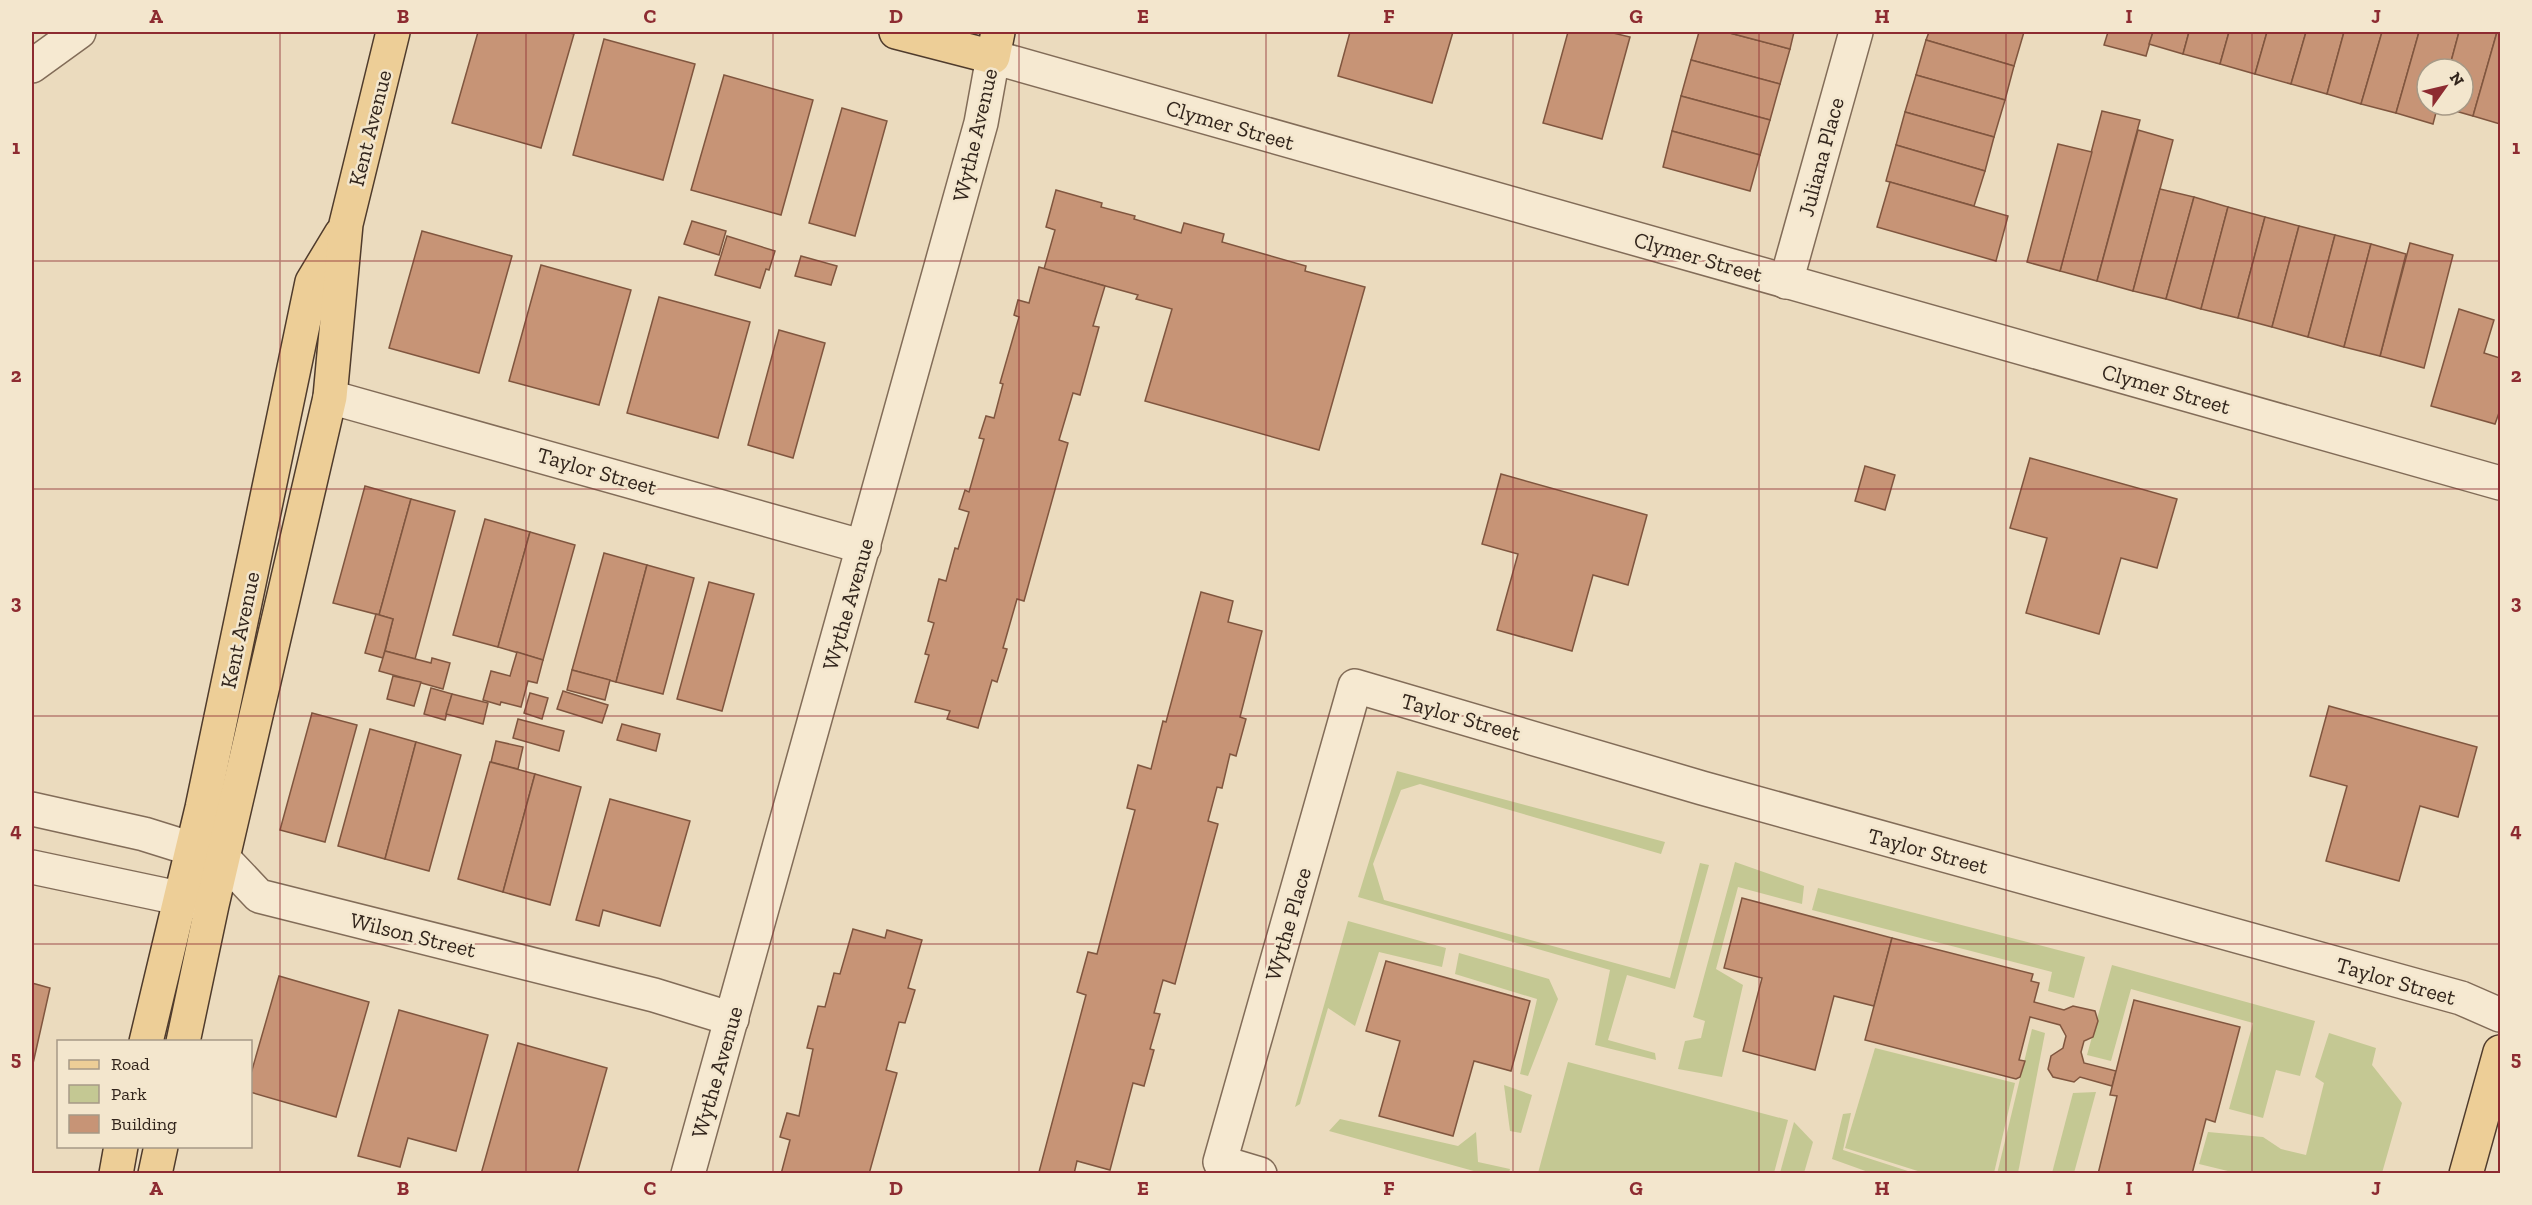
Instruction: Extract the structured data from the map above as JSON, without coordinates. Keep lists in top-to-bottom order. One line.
{"streets":{"main road":["Clymer Street","Kent Avenue"],"street":["Wythe Avenue","Juliana Place","Taylor Street","Wythe Place","Wilson Street"]},"crossings":[["Clymer Street","Wythe Avenue"],["Clymer Street","Juliana Place"],["Kent Avenue","Taylor Street"],["Kent Avenue","Wilson Street"],["Wythe Avenue","Taylor Street"],["Wythe Avenue","Wilson Street"],["Taylor Street","Wythe Place"]],"legend":["Road","Park","Building"],"north":"top right","grid":{"columns":["A","B","C","D","E","F","G","H","I","J"],"rows":["1","2","3","4","5"]}}
